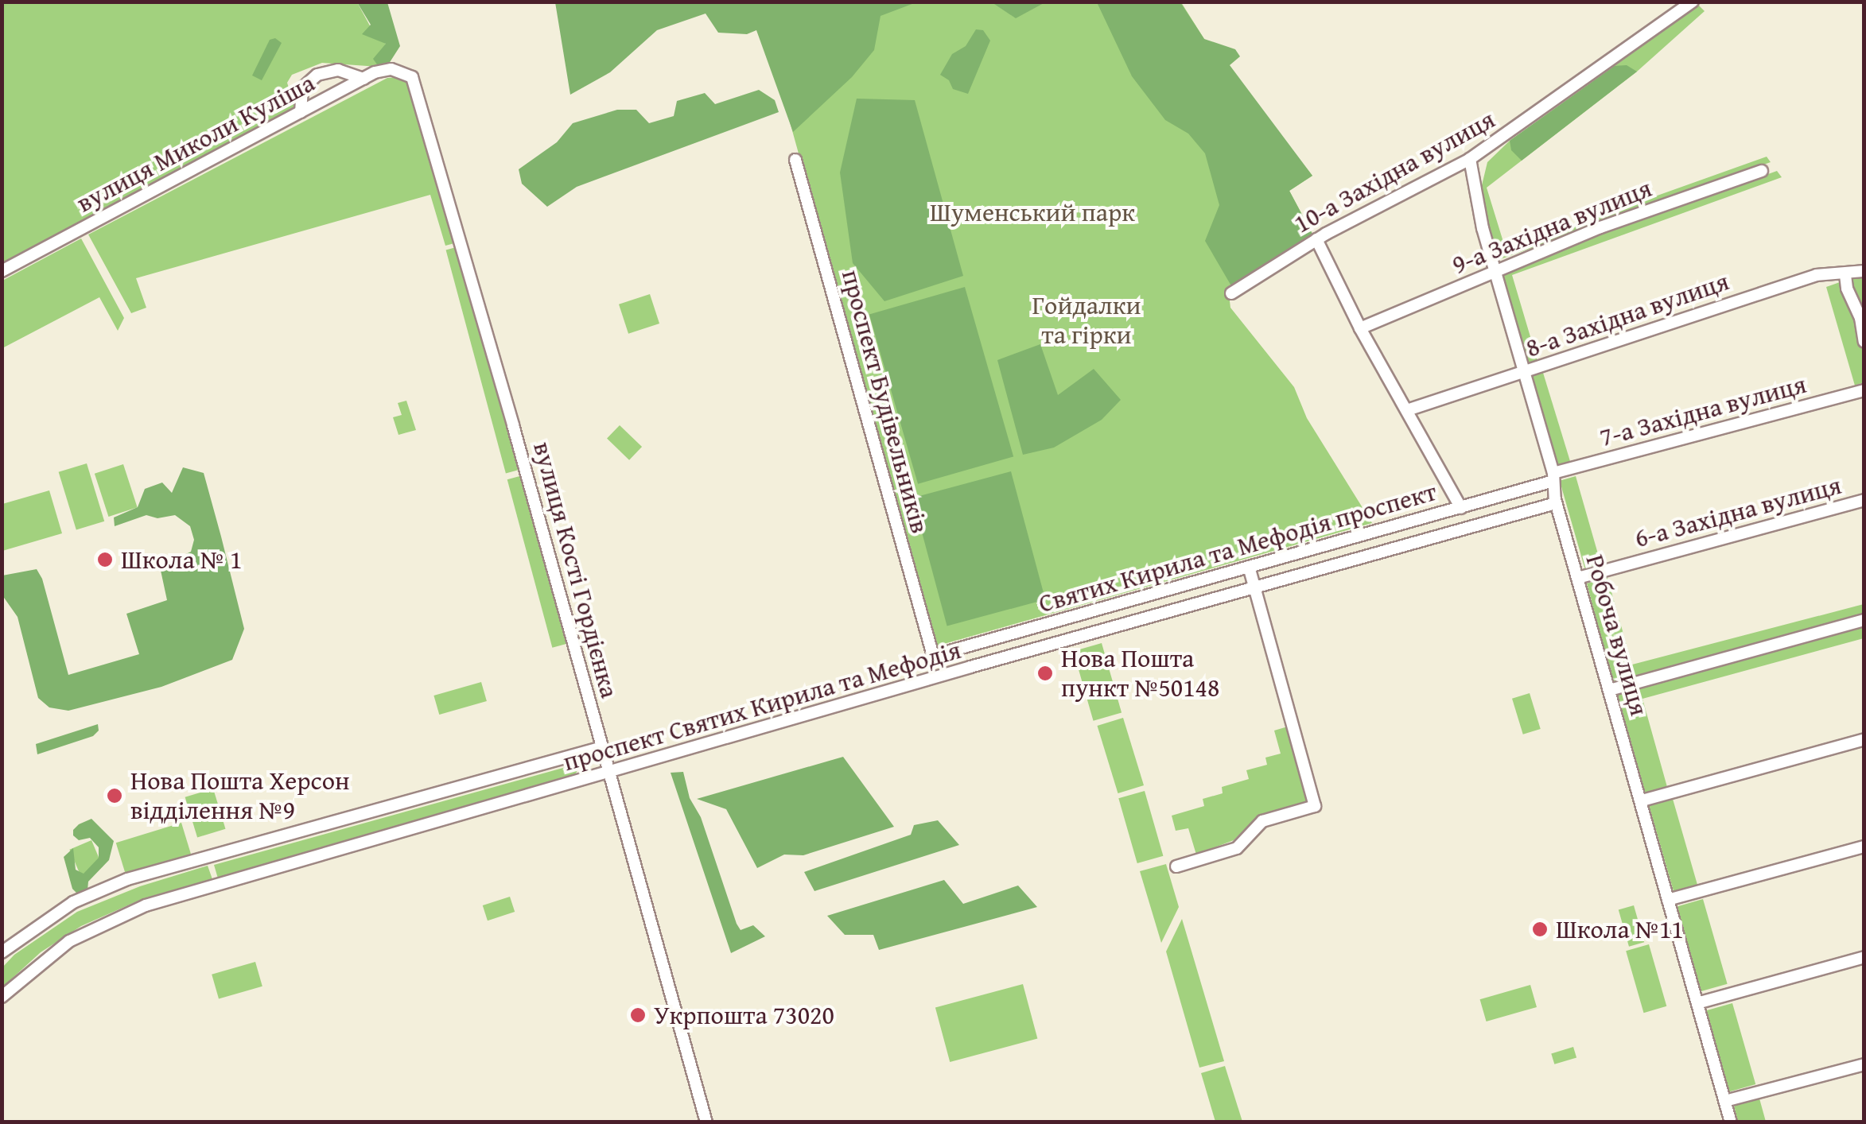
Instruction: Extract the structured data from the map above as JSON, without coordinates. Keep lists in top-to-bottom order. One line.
{"streets":{"street":["вулиця Миколи Куліша","10-а Західна вулиця","9-а Західна вулиця","8-а Західна вулиця","проспект Будівельників","7-а Західна вулиця","6-а Західна вулиця","Святих Кирила та Мефодія проспект","вулиця Кості Гордієнка","Робоча вулиця","проспект Святих Кирила та Мефодія"]},"crossings":[["вулиця Миколи Куліша","вулиця Кості Гордієнка"],["10-а Західна вулиця","Робоча вулиця"],["9-а Західна вулиця","Робоча вулиця"],["8-а Західна вулиця","Робоча вулиця"],["проспект Будівельників","Святих Кирила та Мефодія проспект"],["7-а Західна вулиця","Святих Кирила та Мефодія проспект"],["7-а Західна вулиця","Робоча вулиця"],["6-а Західна вулиця","Робоча вулиця"],["Святих Кирила та Мефодія проспект","Робоча вулиця"],["вулиця Кості Гордієнка","проспект Святих Кирила та Мефодія"],["Робоча вулиця","проспект Святих Кирила та Мефодія"]],"parks":["Шуменський парк","Гойдалки та гірки"],"places":["Школа № 1","Нова Пошта пункт №50148","Нова Пошта Херсон відділення №9","Школа №11","Укрпошта 73020"]}
